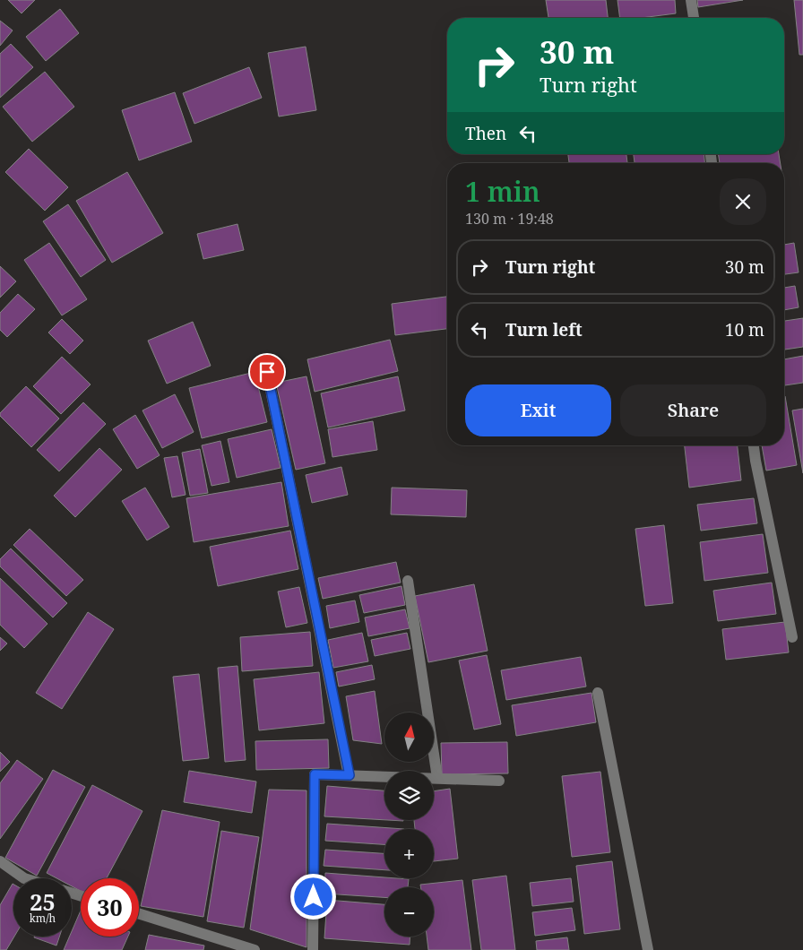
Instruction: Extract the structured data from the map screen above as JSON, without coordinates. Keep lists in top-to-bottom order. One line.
{"north":"top","page":{"turn":["30 m","Turn right"],"then":"Then","heading":["1 min","130 m · 19:48"],"list":[{"name":"Turn right","value":"30 m"},{"name":"Turn left","value":"10 m"}],"buttons":["Exit","Share"],"map_buttons":["+","−"],"speed":"25 km/h","limit":"30"}}
